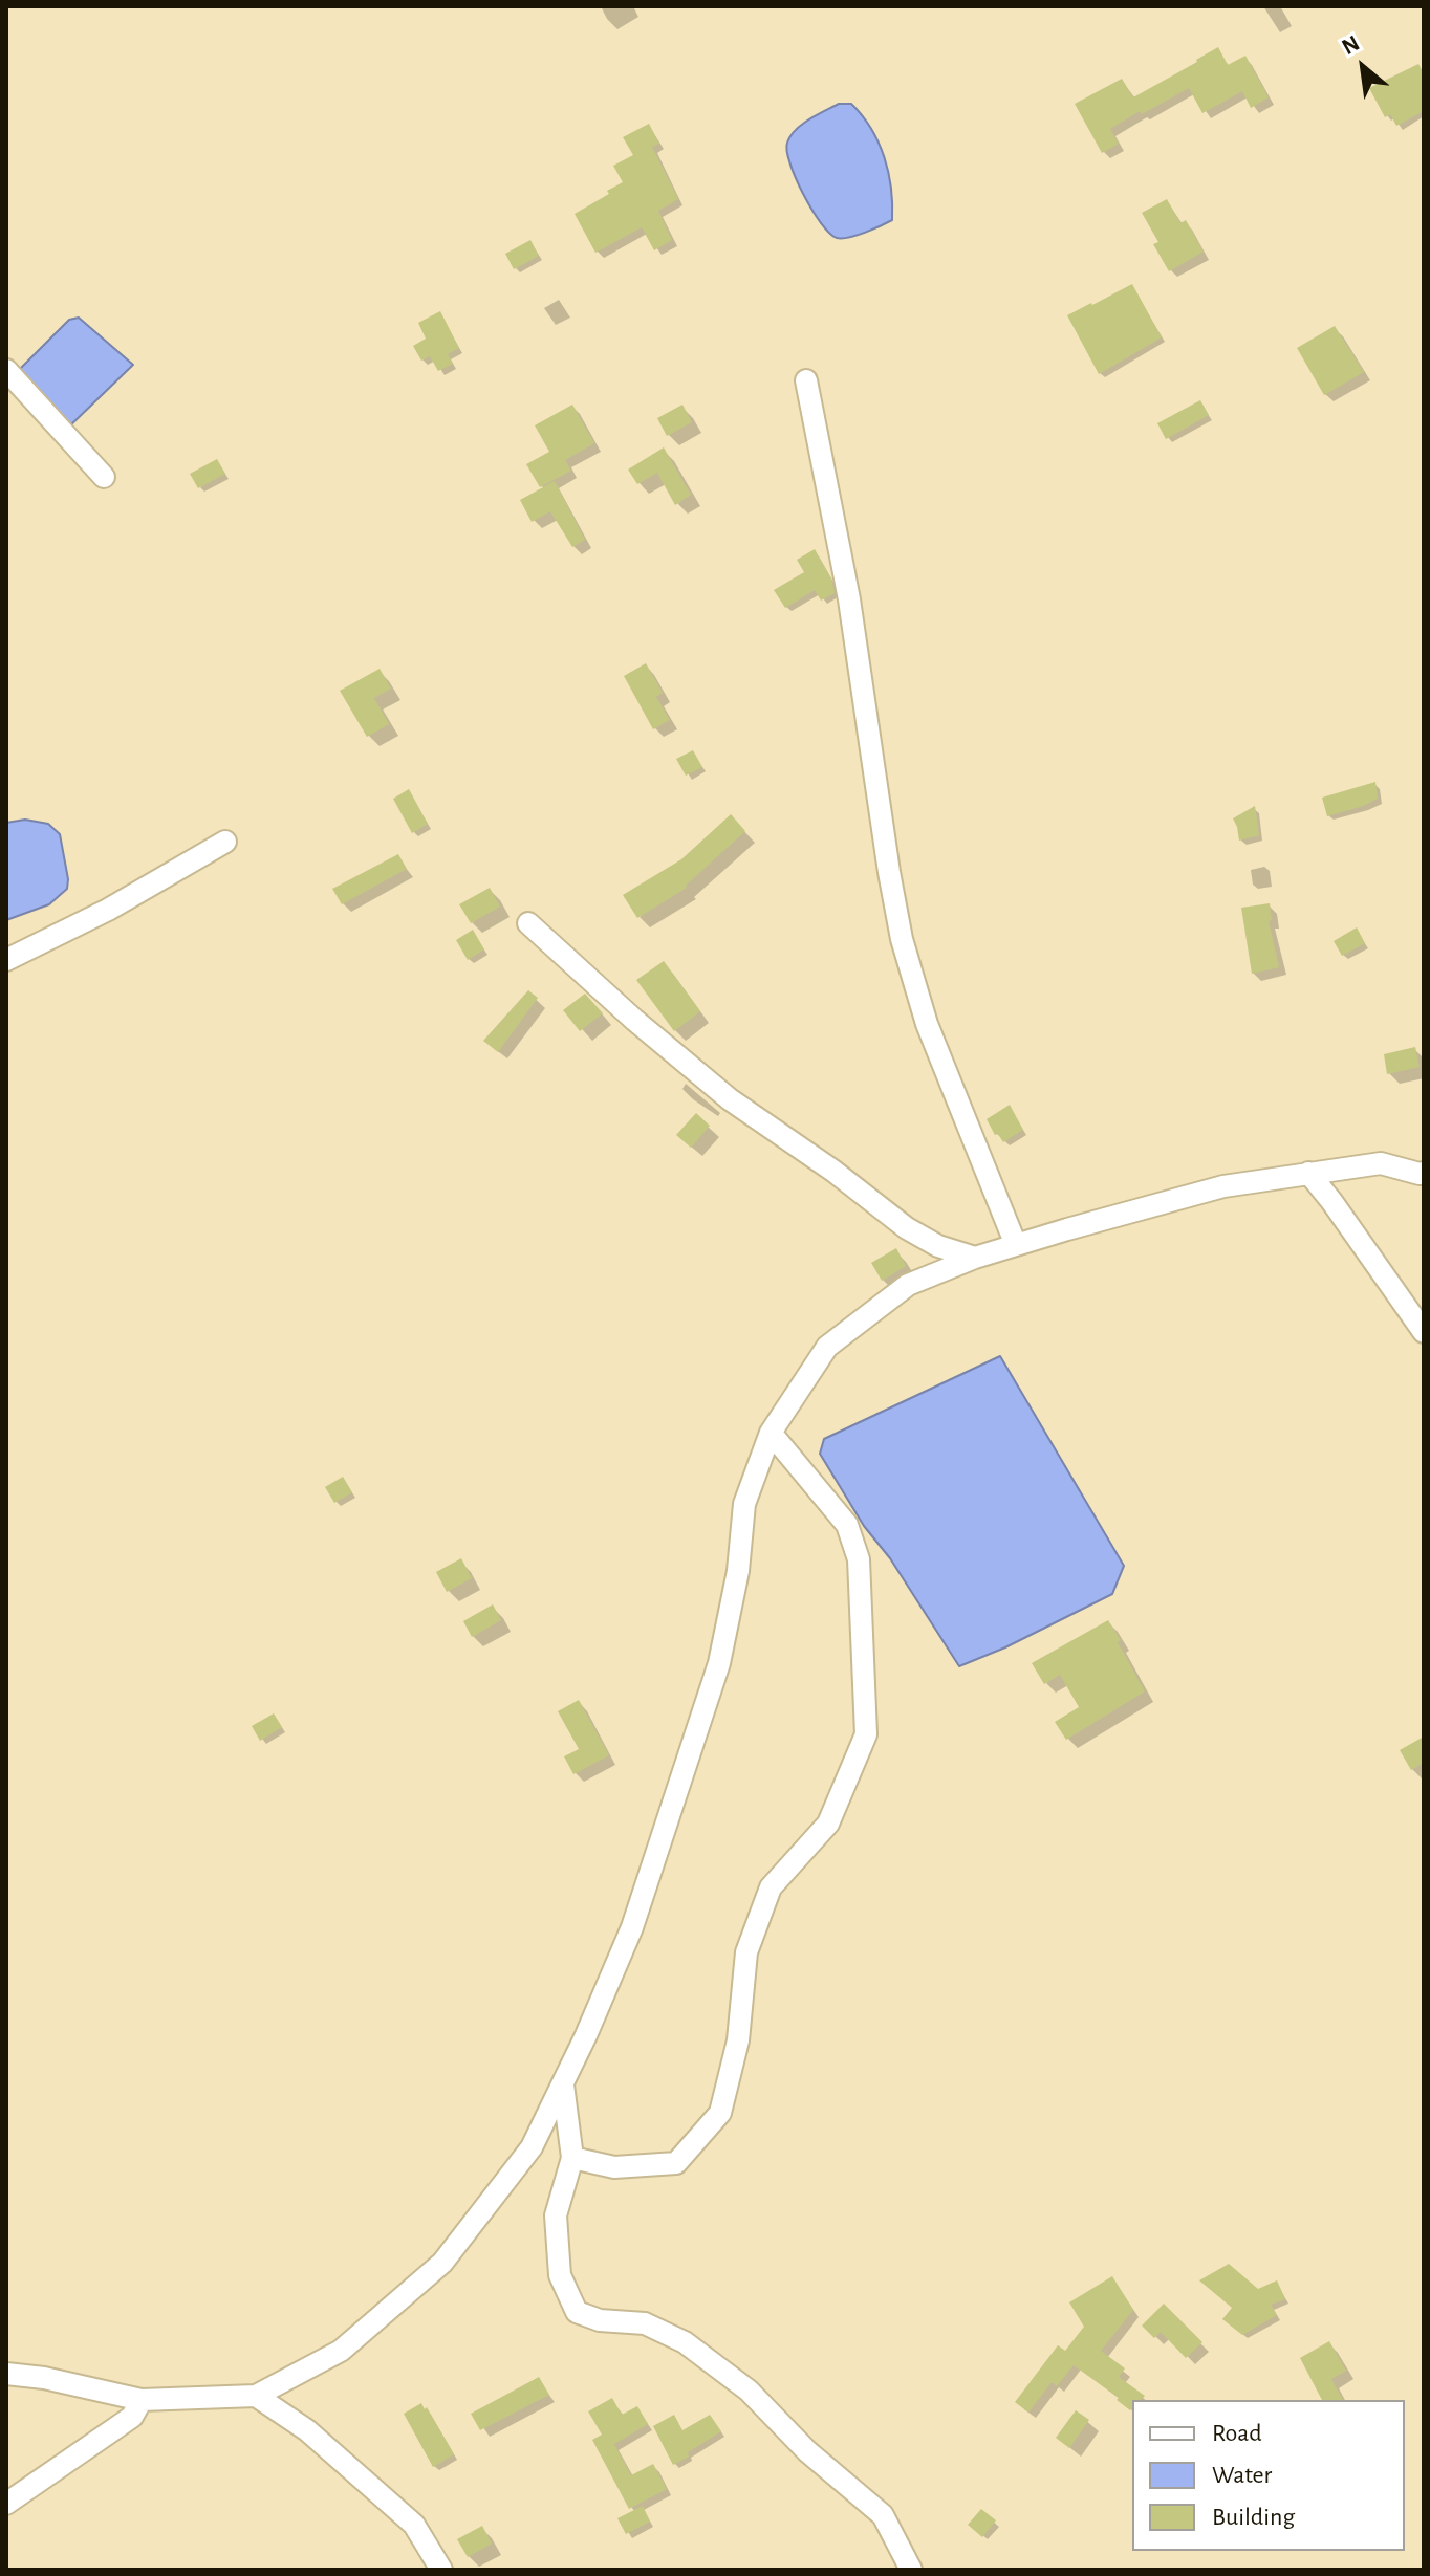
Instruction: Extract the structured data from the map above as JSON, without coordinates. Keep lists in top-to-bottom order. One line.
{"legend":["Road","Water","Building"],"north":"top left"}
